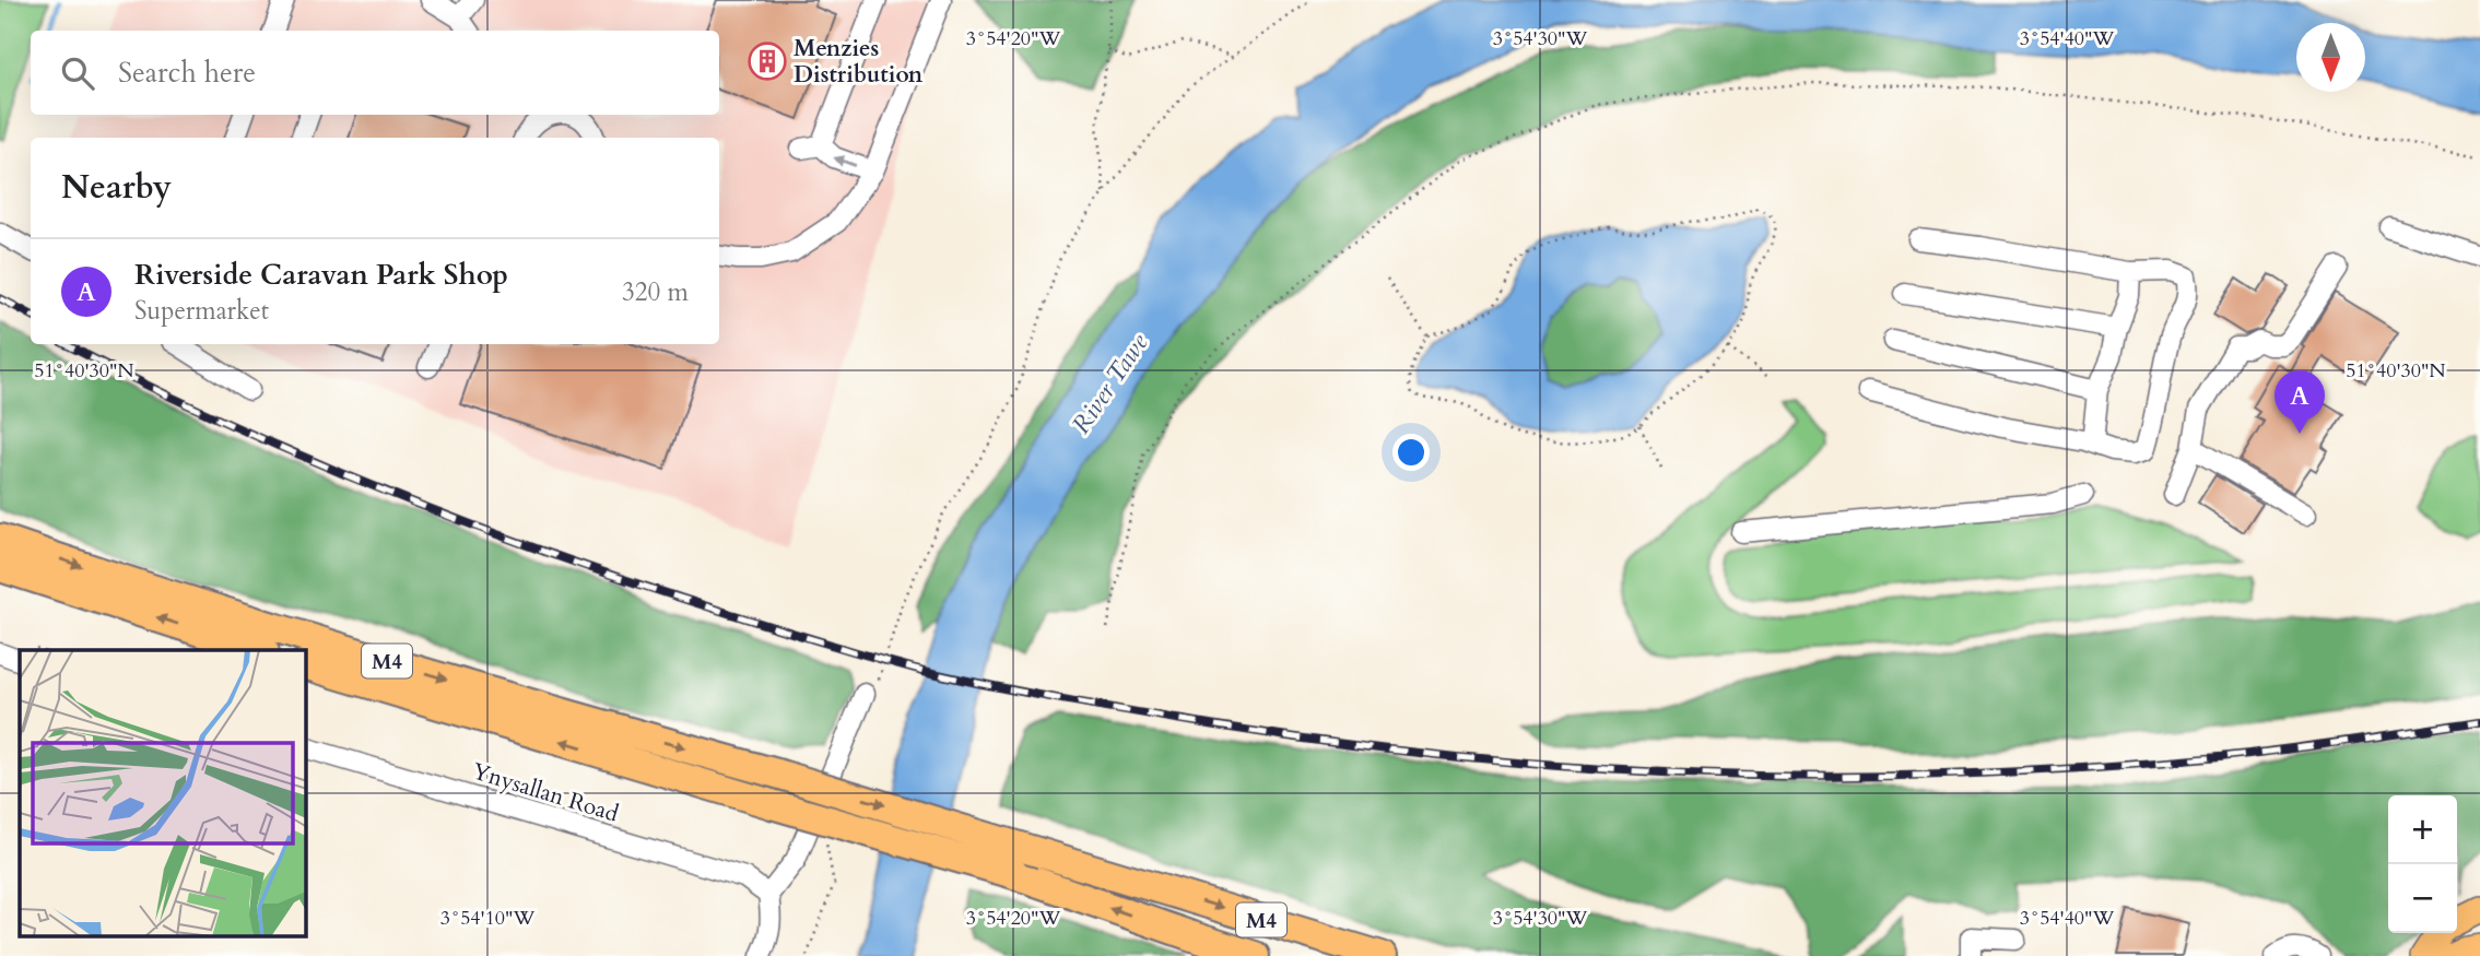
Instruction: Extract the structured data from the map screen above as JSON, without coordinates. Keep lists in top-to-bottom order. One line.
{"streets":{"highway":["M4"],"street":["Ynysallan Road"]},"water":["River Tawe"],"places":{"building":["Menzies Distribution"]},"north":"bottom","page":{"search":"Search here","heading":"Nearby","list":[{"mark":"A","name":"Riverside Caravan Park Shop","note":"Supermarket","value":"320 m"}],"pins":"A","map_buttons":["+","−"]},"coordinates":["3°54'20\"W","3°54'30\"W","3°54'40\"W","51°40'30\"N","3°54'10\"W"]}
